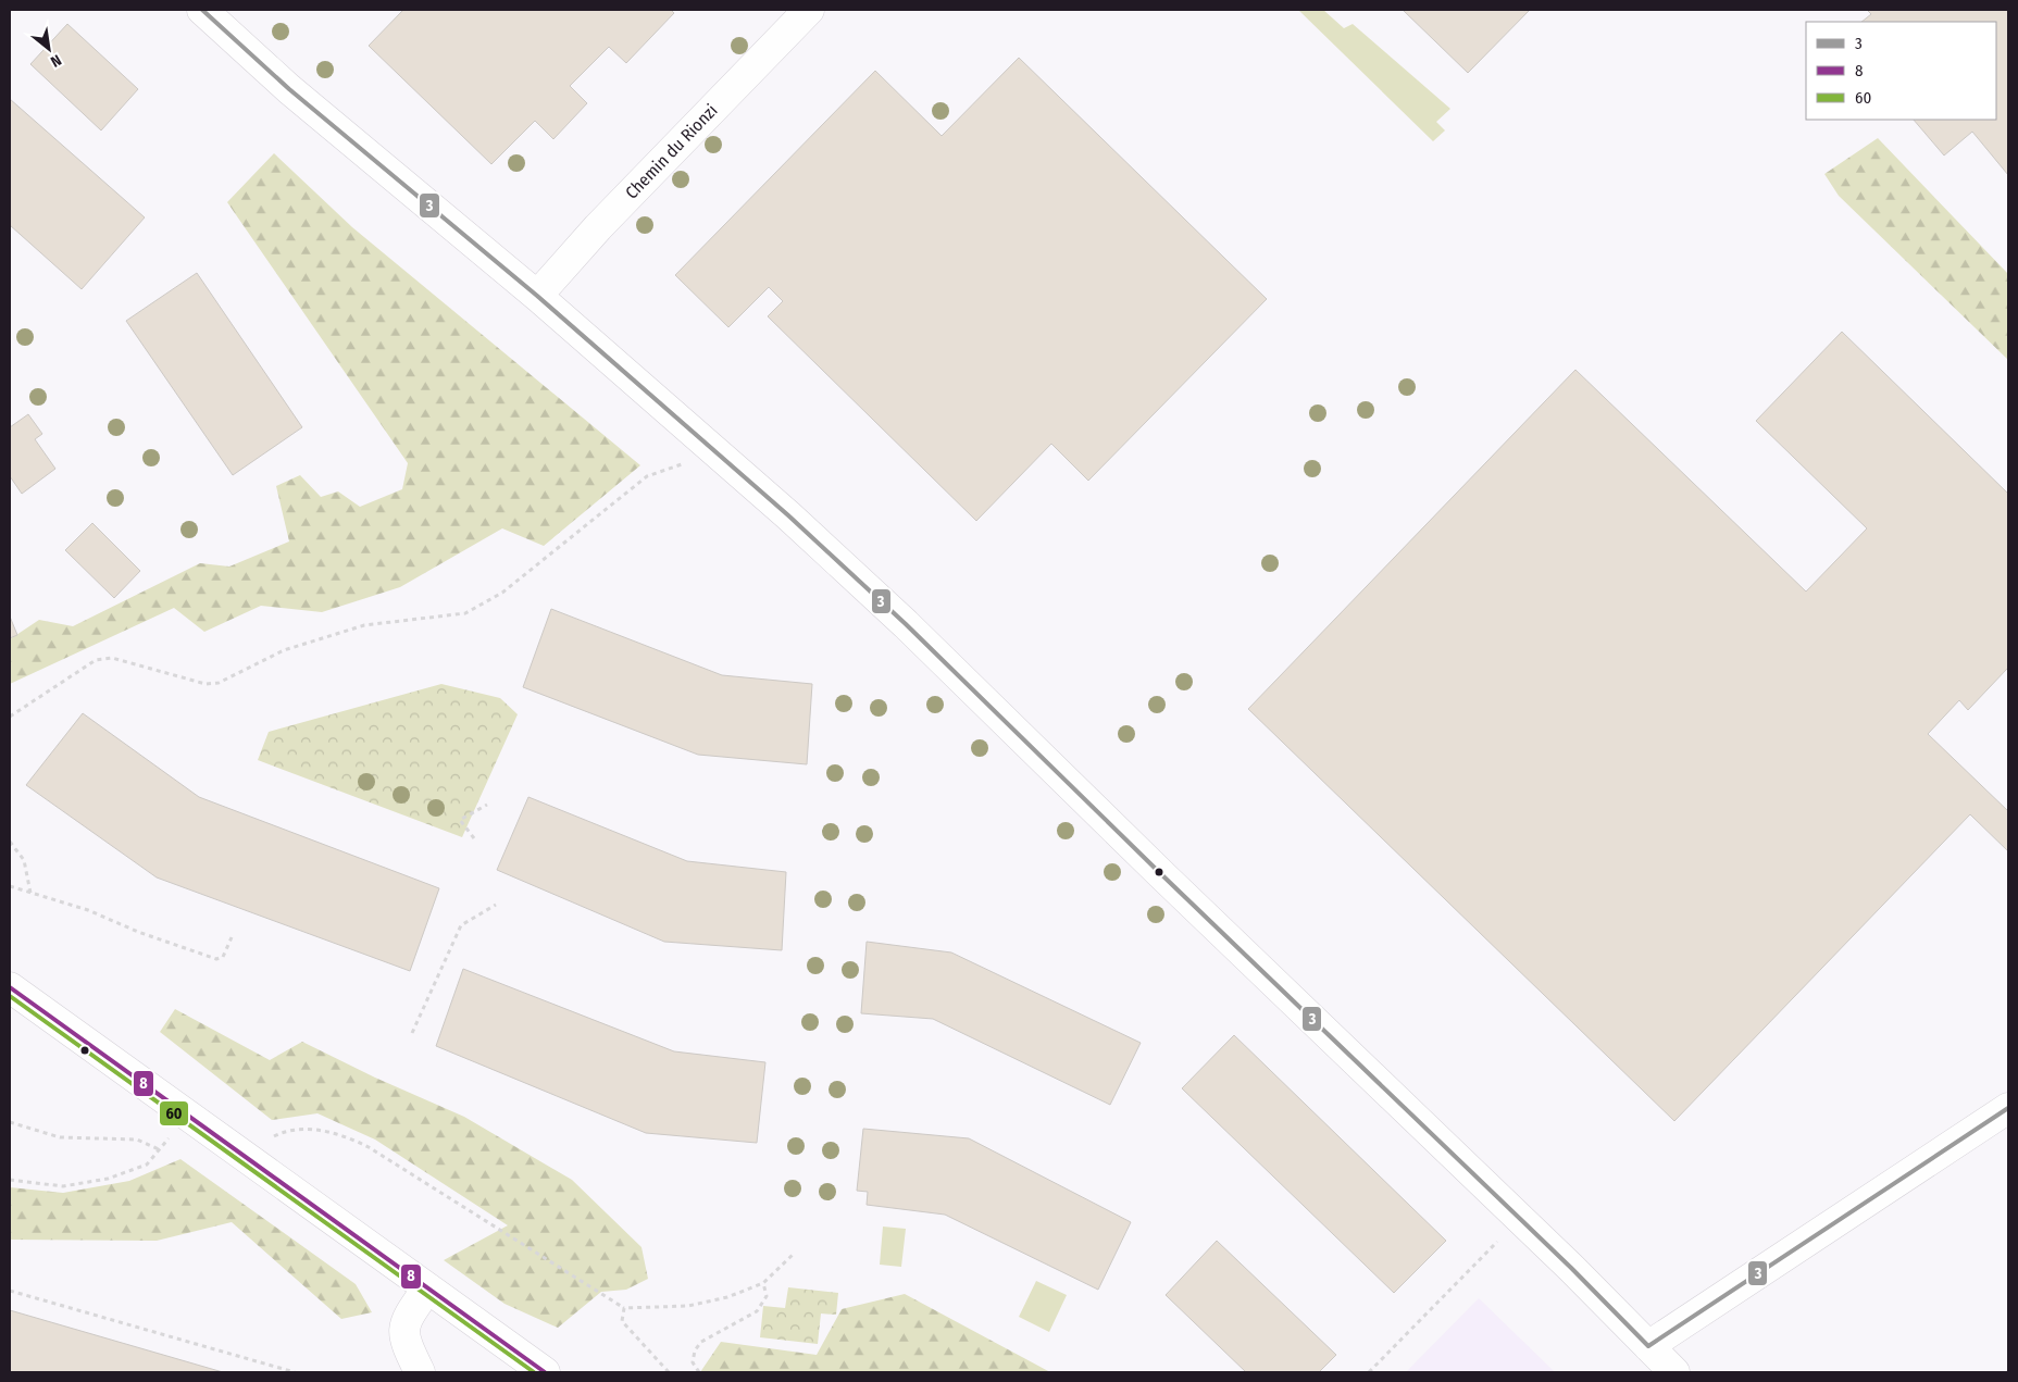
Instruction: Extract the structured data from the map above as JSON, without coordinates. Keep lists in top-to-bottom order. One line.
{"streets":{"street":["Chemin du Rionzi"]},"lines":["transit line 3","transit line 8","transit line 60"],"legend":["3","8","60"],"north":"bottom right"}
